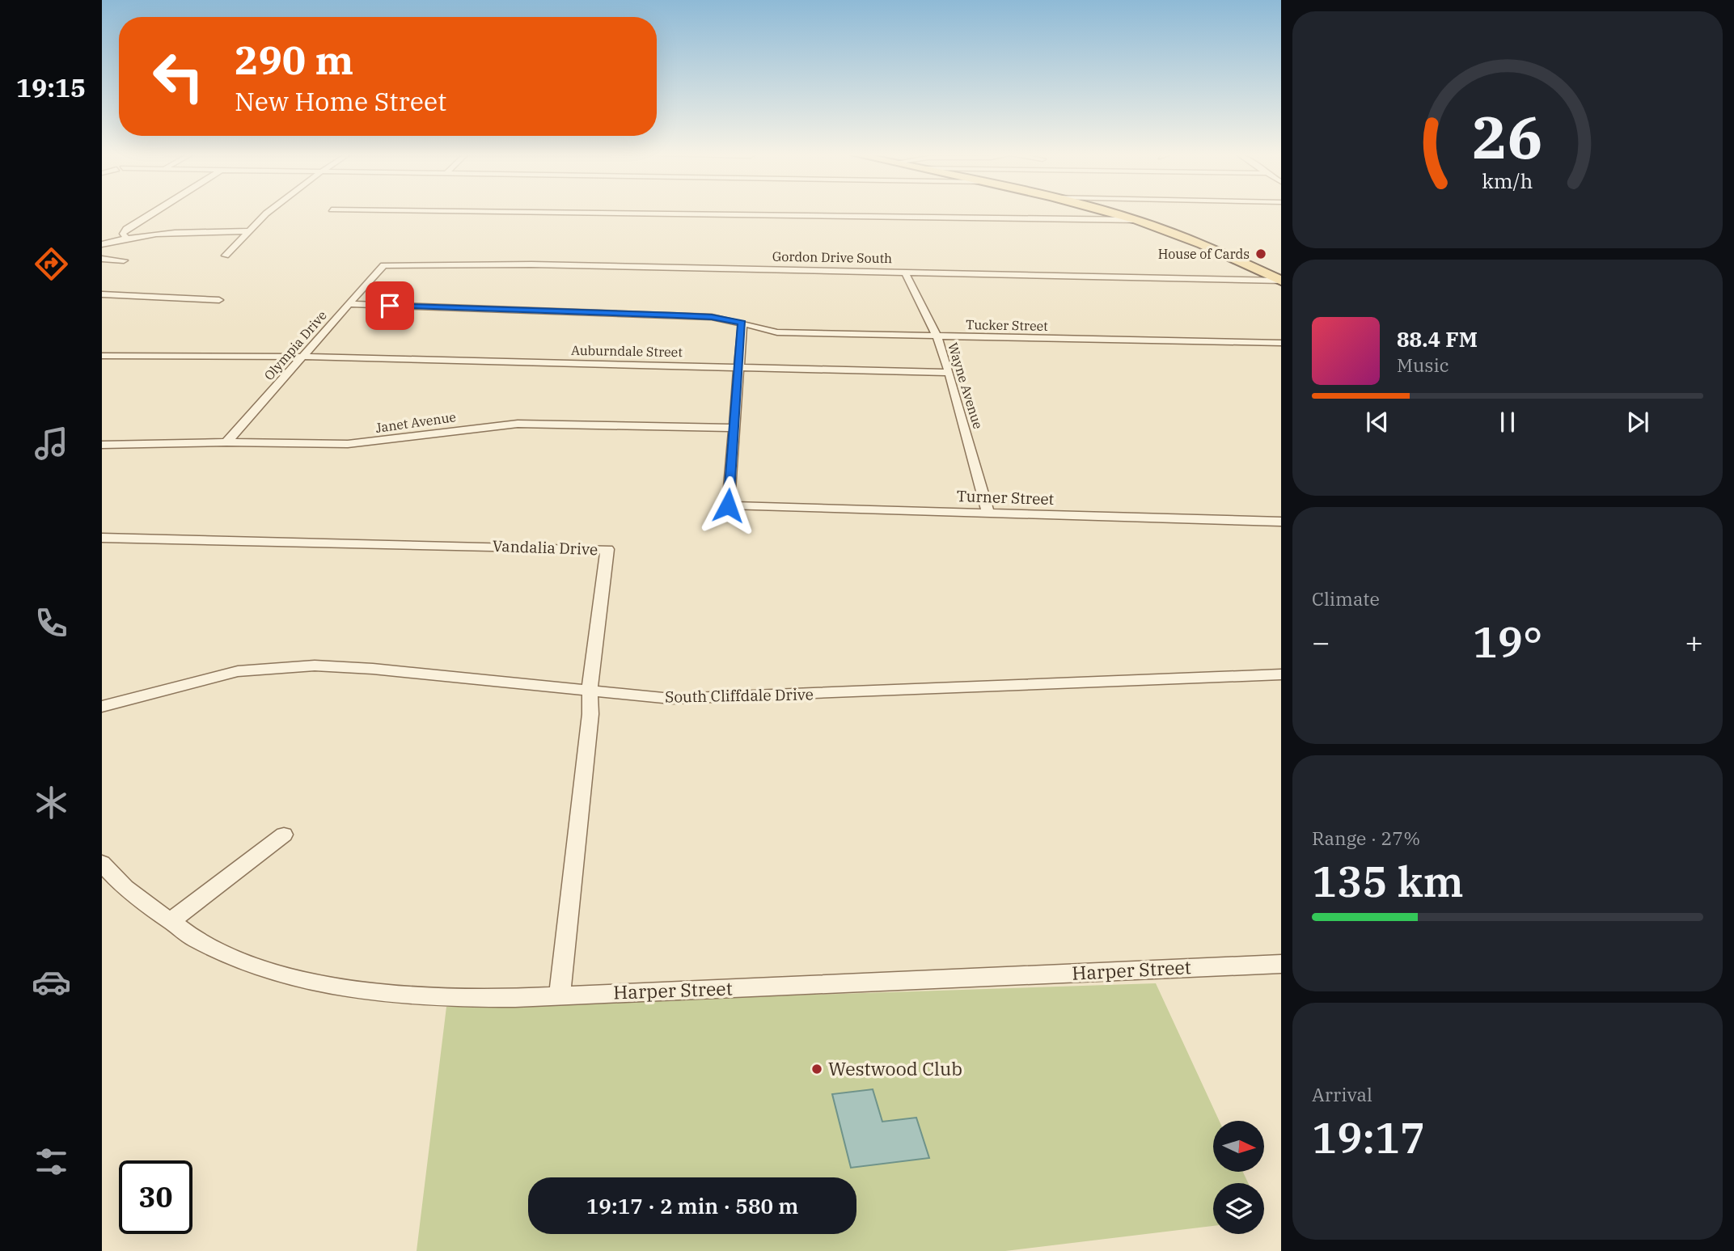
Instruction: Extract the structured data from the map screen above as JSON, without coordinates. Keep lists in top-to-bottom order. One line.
{"streets":{"street":["Gordon Drive South","Tucker Street","Olympia Drive","Auburndale Street","Wayne Avenue","Janet Avenue","Turner Street","Vandalia Drive","South Cliffdale Drive","Harper Street"]},"crossings":[["Gordon Drive South","Olympia Drive"],["Gordon Drive South","Wayne Avenue"],["Tucker Street","Olympia Drive"],["Tucker Street","Wayne Avenue"],["Olympia Drive","Auburndale Street"],["Olympia Drive","Janet Avenue"],["Auburndale Street","Wayne Avenue"],["Wayne Avenue","Turner Street"],["Janet Avenue","Turner Street"],["Vandalia Drive","South Cliffdale Drive"],["Vandalia Drive","Harper Street"]],"places":["House of Cards","Westwood Club"],"north":"right","page":{"tabs":"19:15","turn":["290 m","New Home Street"],"song":["88.4 FM","Music"],"tile":["Climate",["Range · 27%","135 km"],["Arrival","19:17"]],"heat":["−","19°","+"],"limit":"30","trip":"19:17 · 2 min · 580 m","gauge":["26","km/h"]}}
